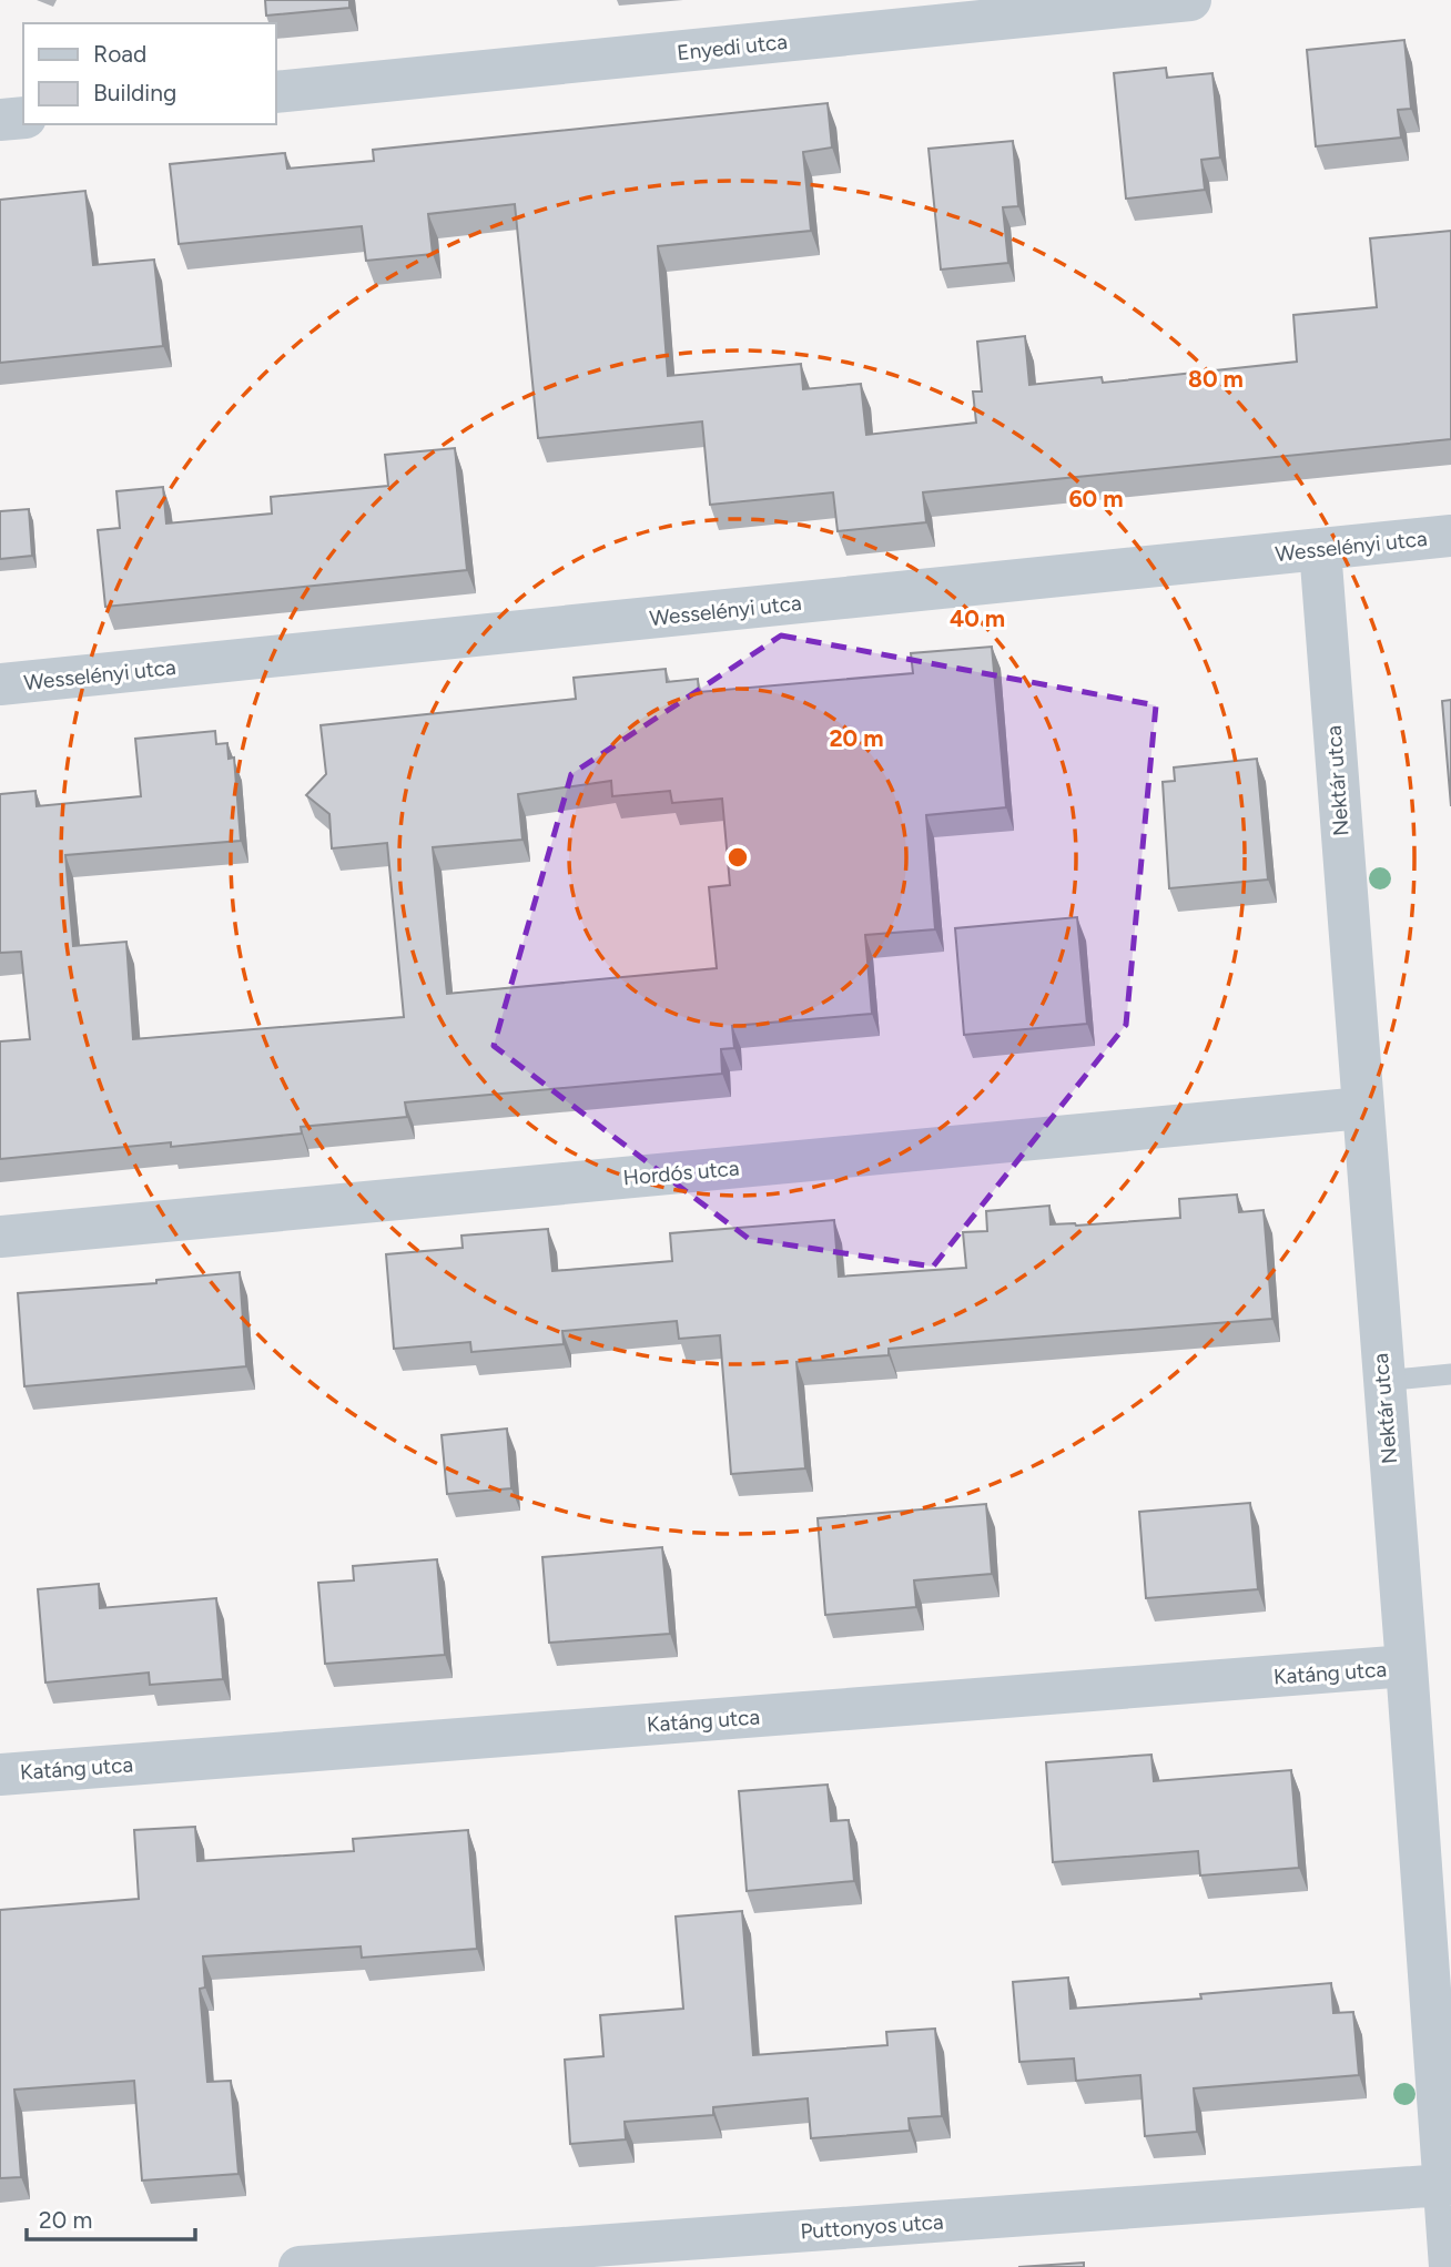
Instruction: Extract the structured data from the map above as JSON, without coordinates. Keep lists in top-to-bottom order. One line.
{"streets":{"street":["Enyedi utca","Wesselényi utca","Nektár utca","Hordós utca","Katáng utca","Puttonyos utca"]},"crossings":[["Wesselényi utca","Nektár utca"],["Nektár utca","Hordós utca"],["Nektár utca","Katáng utca"],["Nektár utca","Puttonyos utca"]],"legend":["Road","Building"],"scale_bar":"20 m","rings":["80 m","60 m","40 m","20 m"]}
